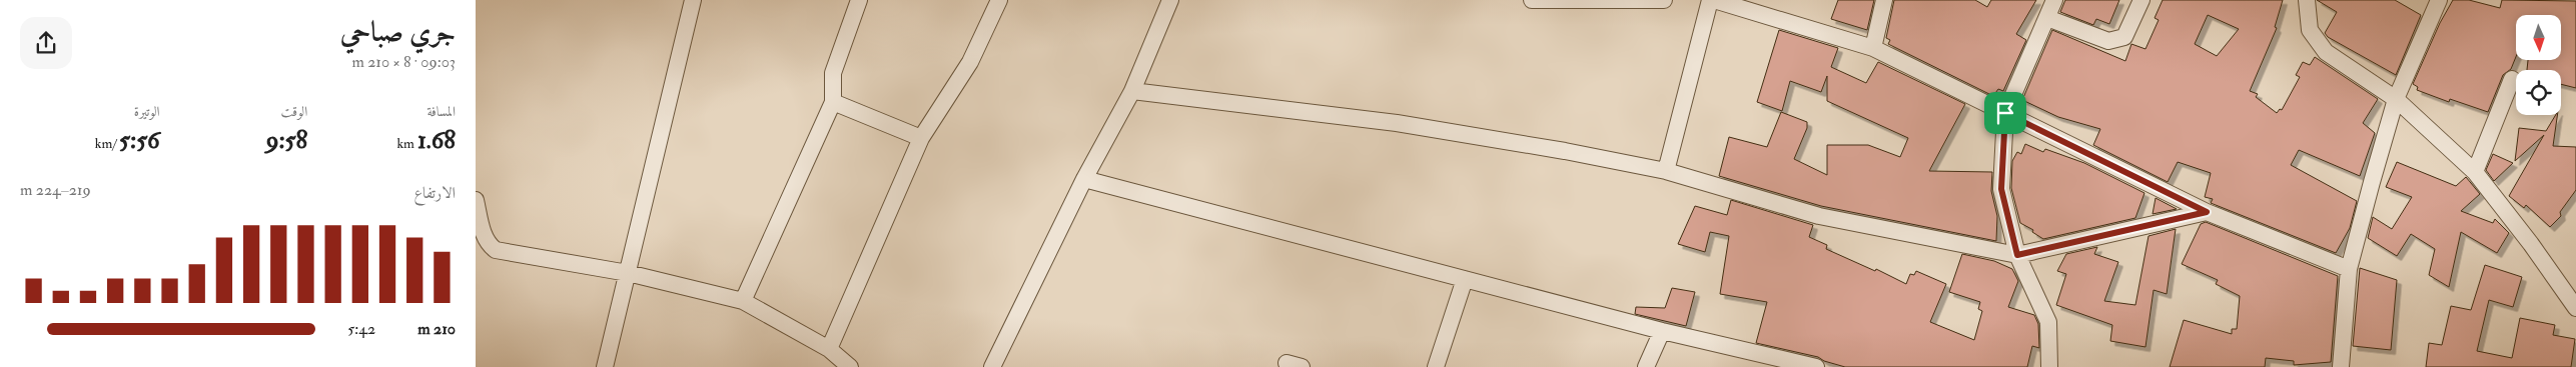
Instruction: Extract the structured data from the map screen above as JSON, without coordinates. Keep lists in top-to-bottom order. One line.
{"north":"bottom","page":{"heading":["جري صباحي","09:03 · 8 × 210 m"],"stats":[["المسافة","1.68 km"],["الوقت","9:58"],["الوتيرة","5:56 /km"]],"chart":["الارتفاع","219–224 m"],"list":[{"name":"210 m","note":"5:42"}]}}
